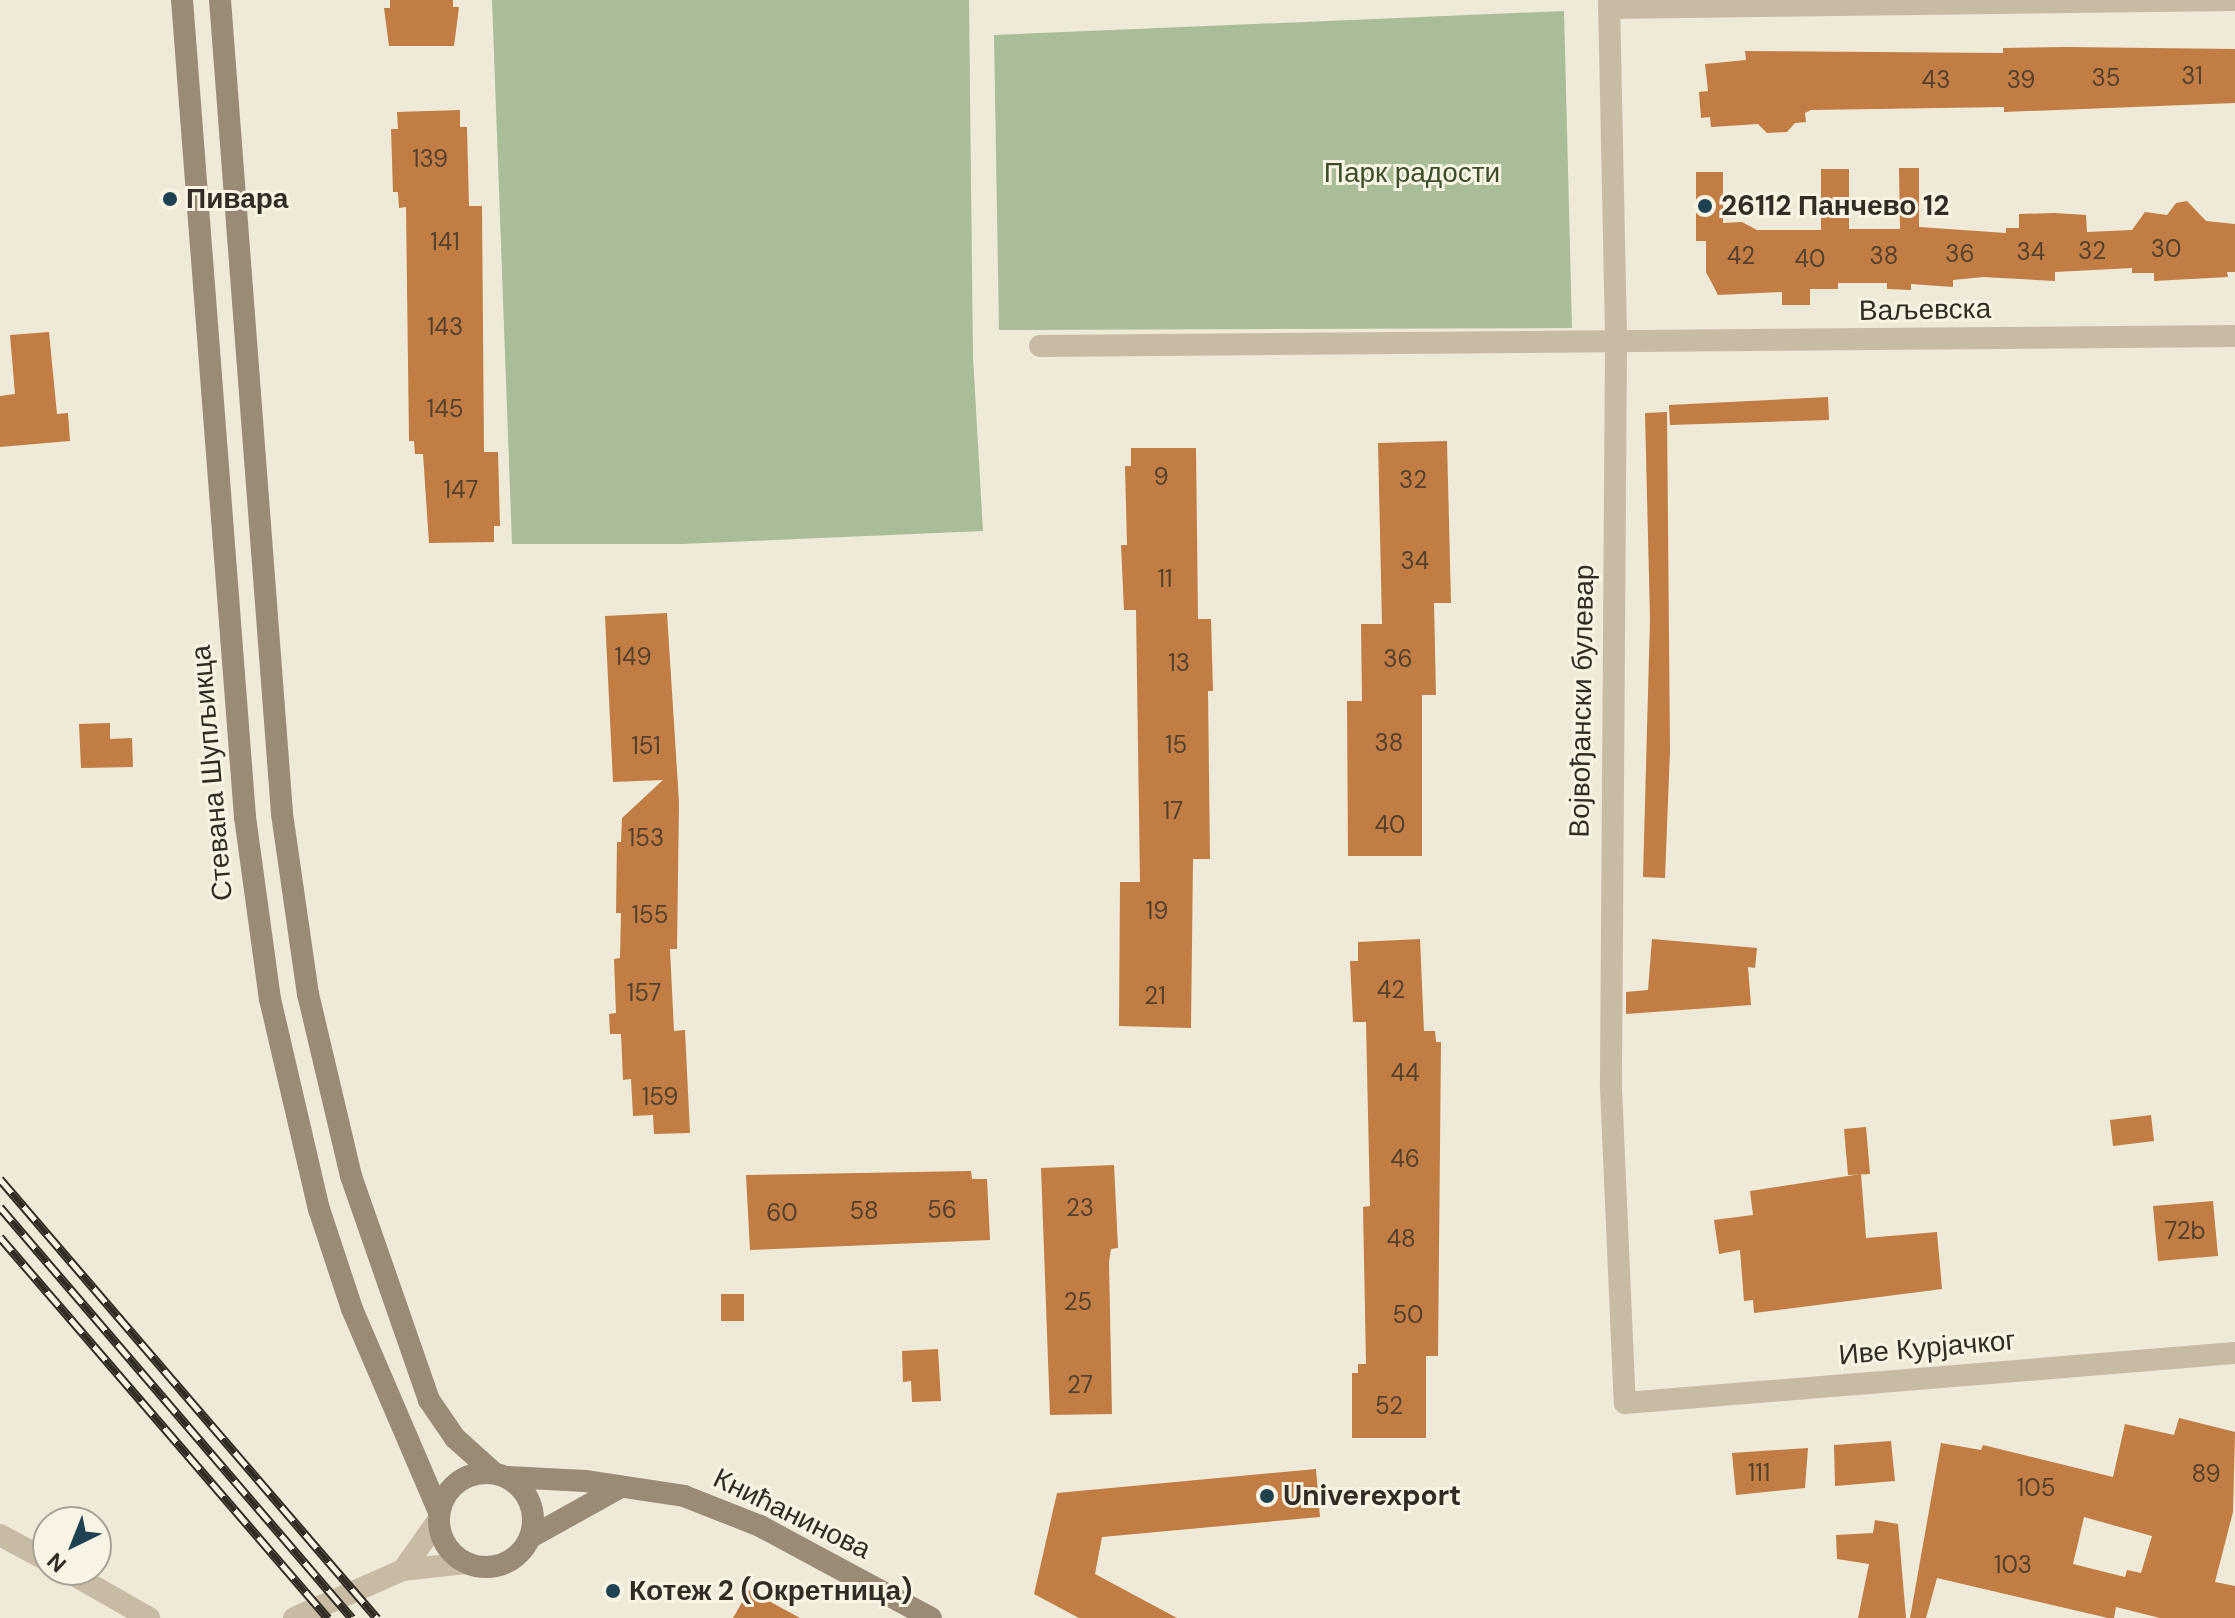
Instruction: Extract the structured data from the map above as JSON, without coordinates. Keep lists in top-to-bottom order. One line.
{"streets":{"main road":["Стевана Шупљикца","Книћанинова"],"street":["Ваљевска","Војвођански булевар","Иве Курјачког"]},"crossings":[["Ваљевска","Војвођански булевар"],["Војвођански булевар","Иве Курјачког"],["Стевана Шупљикца","Книћанинова"]],"parks":["Парк радости"],"places":["Пивара","26112 Панчево 12","Univerexport","Котеж 2 (Окретница)"],"house_numbers":["31","35","43","39","139","141","30","32","34","36","42","38","40","143","145","9","32","147","34","11","149","36","13","38","15","151","17","40","153","19","155","42","157","21","44","159","46","23","56","58","60","72b","48","25","50","27","52","111","89","105","103"],"north":"bottom left"}
